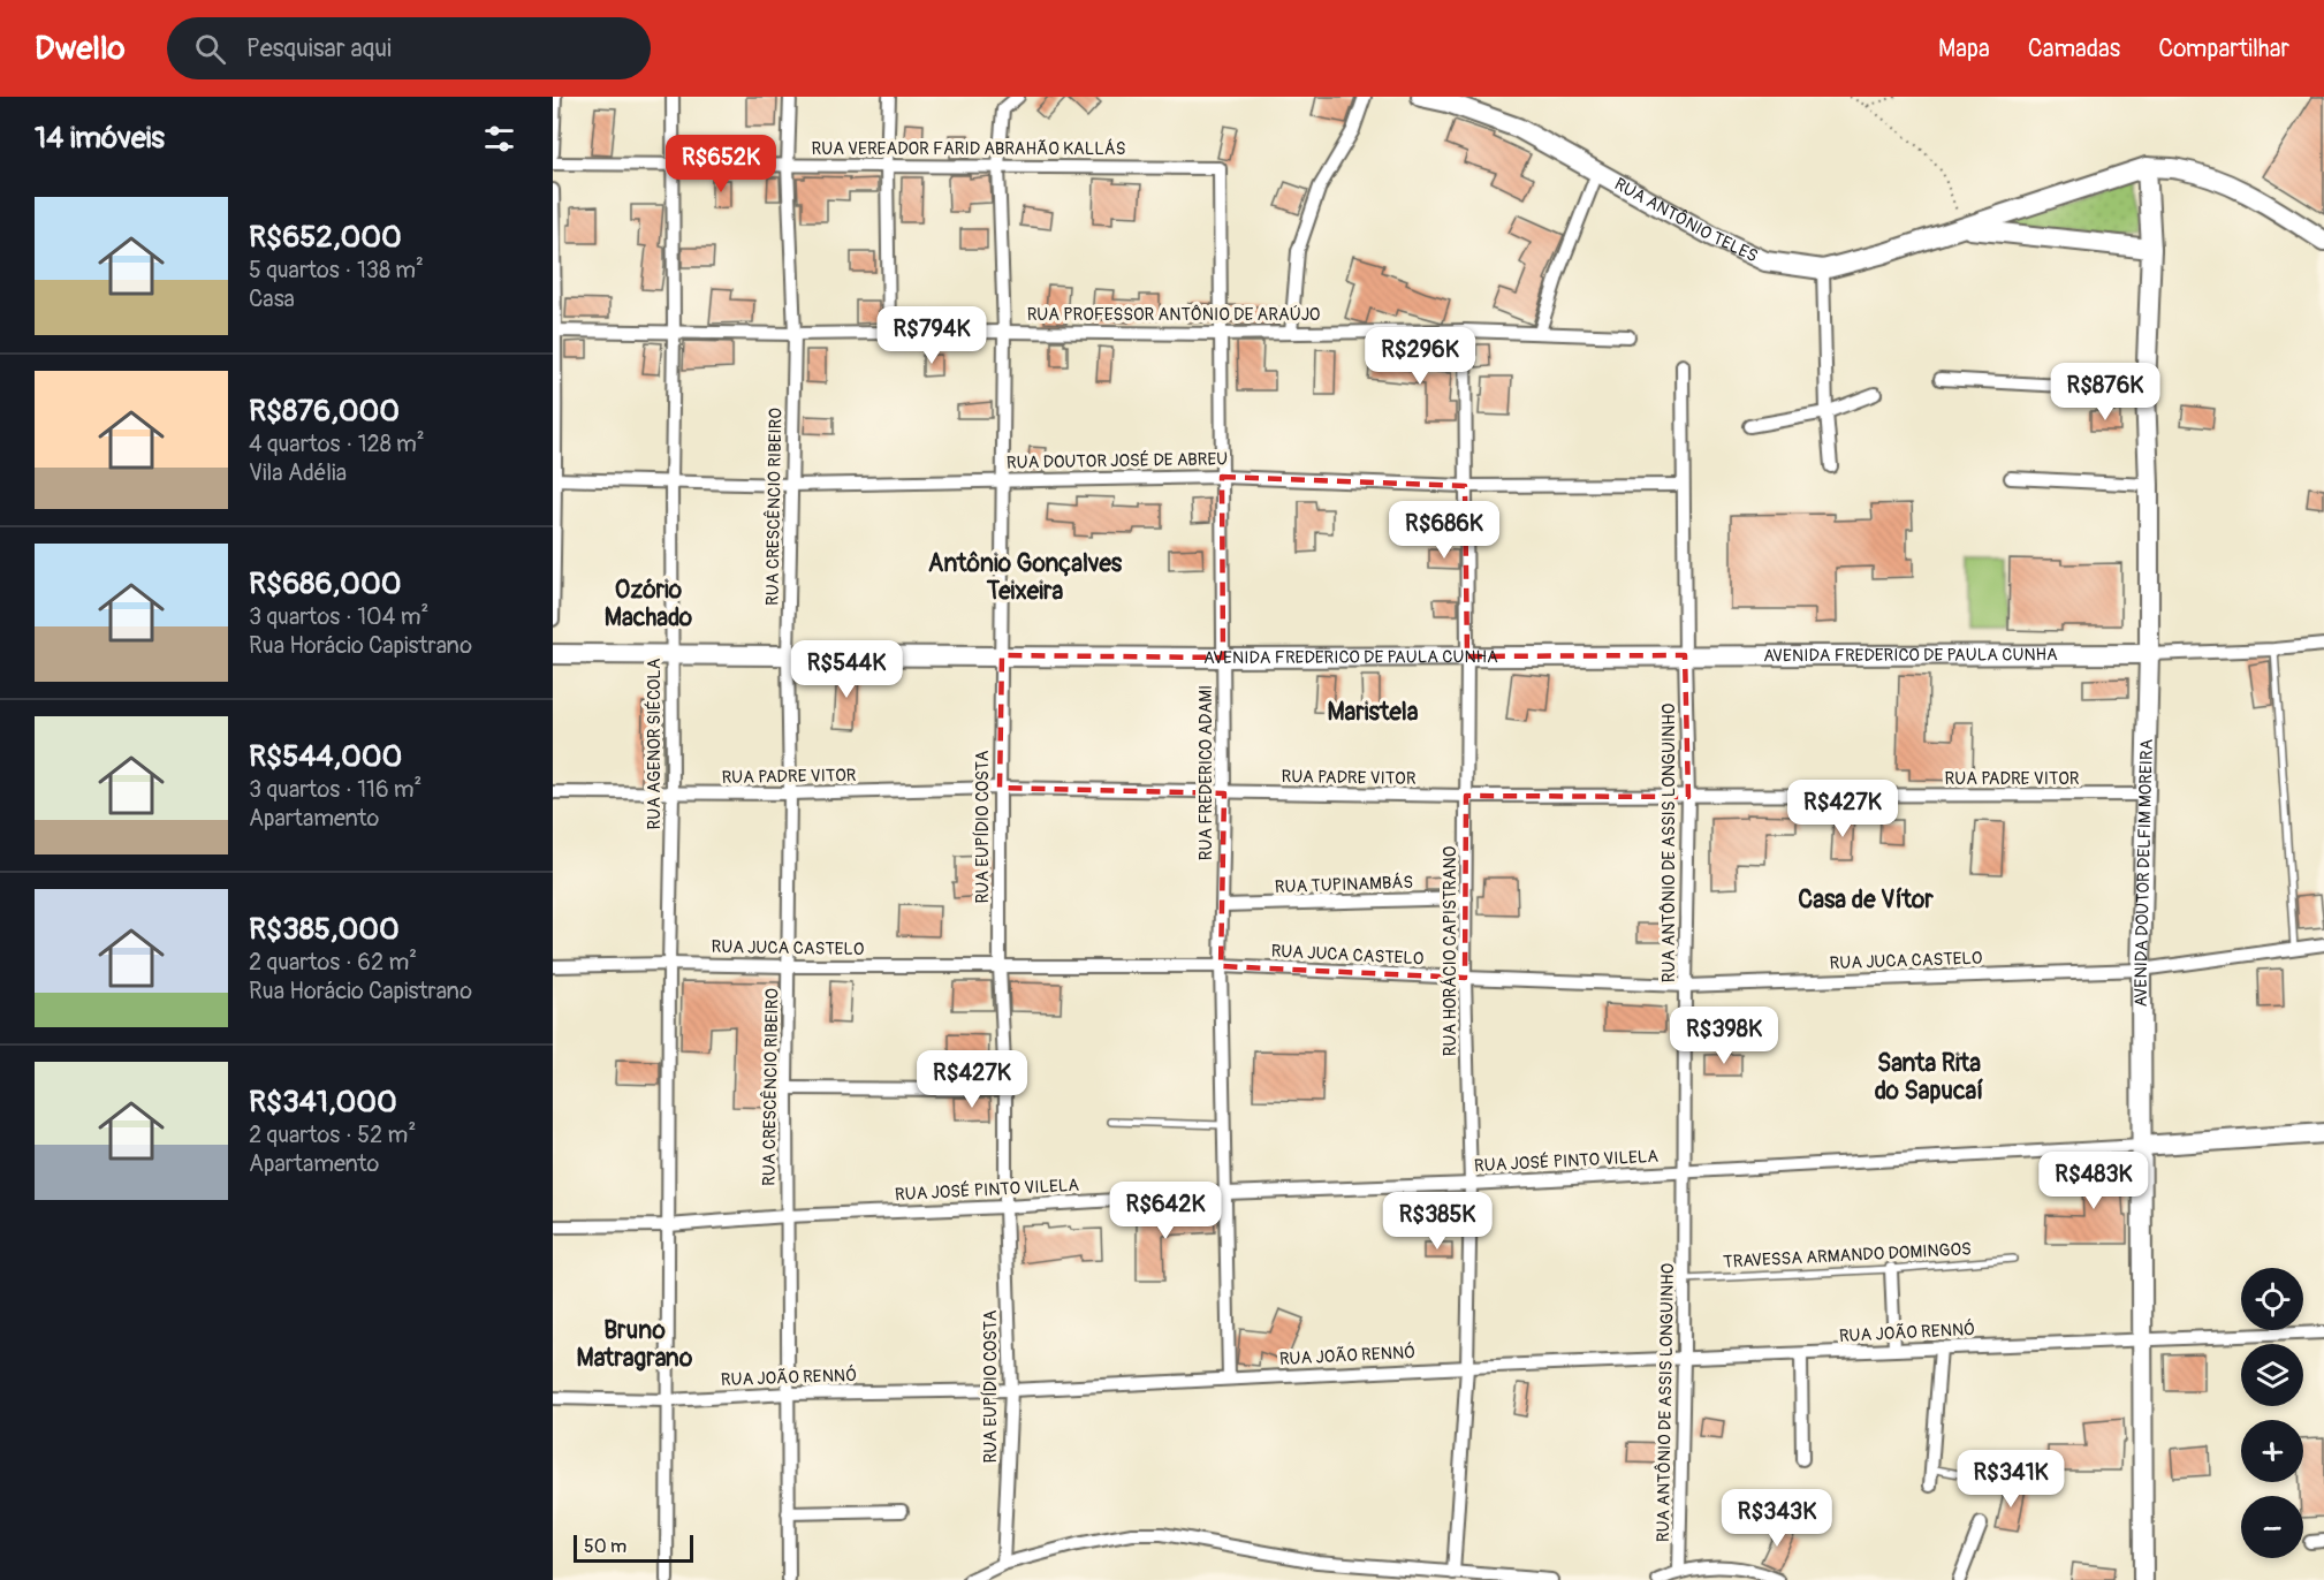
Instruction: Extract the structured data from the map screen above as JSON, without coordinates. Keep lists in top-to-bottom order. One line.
{"streets":{"main road":["RUA ANTÔNIO TELES","AVENIDA FREDERICO DE PAULA CUNHA","AVENIDA DOUTOR DELFIM MOREIRA"],"street":["RUA VEREADOR FARID ABRAHÃO KALLÁS","RUA PROFESSOR ANTÔNIO DE ARAÚJO","RUA DOUTOR JOSÉ DE ABREU","RUA CRESCÊNCIO RIBEIRO","RUA AGENOR SIÉCOLA","RUA FREDERICO ADAMI","RUA PADRE VITOR","RUA EUPÍDIO COSTA","RUA ANTÔNIO DE ASSIS LONGUINHO","RUA TUPINAMBÁS","RUA JUCA CASTELO","RUA HORÁCIO CAPISTRANO","RUA JOSÉ PINTO VILELA","RUA JOÃO RENNÓ"],"lane":["TRAVESSA ARMANDO DOMINGOS"]},"crossings":[["RUA VEREADOR FARID ABRAHÃO KALLÁS","RUA CRESCÊNCIO RIBEIRO"],["RUA VEREADOR FARID ABRAHÃO KALLÁS","RUA AGENOR SIÉCOLA"],["RUA VEREADOR FARID ABRAHÃO KALLÁS","RUA FREDERICO ADAMI"],["RUA VEREADOR FARID ABRAHÃO KALLÁS","RUA EUPÍDIO COSTA"],["RUA ANTÔNIO TELES","AVENIDA DOUTOR DELFIM MOREIRA"],["RUA PROFESSOR ANTÔNIO DE ARAÚJO","RUA CRESCÊNCIO RIBEIRO"],["RUA PROFESSOR ANTÔNIO DE ARAÚJO","RUA AGENOR SIÉCOLA"],["RUA PROFESSOR ANTÔNIO DE ARAÚJO","RUA FREDERICO ADAMI"],["RUA PROFESSOR ANTÔNIO DE ARAÚJO","RUA EUPÍDIO COSTA"],["RUA PROFESSOR ANTÔNIO DE ARAÚJO","RUA HORÁCIO CAPISTRANO"],["RUA DOUTOR JOSÉ DE ABREU","RUA CRESCÊNCIO RIBEIRO"],["RUA DOUTOR JOSÉ DE ABREU","RUA AGENOR SIÉCOLA"],["RUA DOUTOR JOSÉ DE ABREU","RUA FREDERICO ADAMI"],["RUA DOUTOR JOSÉ DE ABREU","RUA EUPÍDIO COSTA"],["RUA DOUTOR JOSÉ DE ABREU","RUA ANTÔNIO DE ASSIS LONGUINHO"],["RUA DOUTOR JOSÉ DE ABREU","RUA HORÁCIO CAPISTRANO"],["RUA CRESCÊNCIO RIBEIRO","AVENIDA FREDERICO DE PAULA CUNHA"],["RUA CRESCÊNCIO RIBEIRO","RUA PADRE VITOR"],["RUA CRESCÊNCIO RIBEIRO","RUA JUCA CASTELO"],["RUA CRESCÊNCIO RIBEIRO","RUA JOSÉ PINTO VILELA"],["RUA CRESCÊNCIO RIBEIRO","RUA JOÃO RENNÓ"],["AVENIDA FREDERICO DE PAULA CUNHA","RUA AGENOR SIÉCOLA"],["AVENIDA FREDERICO DE PAULA CUNHA","RUA FREDERICO ADAMI"],["AVENIDA FREDERICO DE PAULA CUNHA","RUA EUPÍDIO COSTA"],["AVENIDA FREDERICO DE PAULA CUNHA","RUA ANTÔNIO DE ASSIS LONGUINHO"],["AVENIDA FREDERICO DE PAULA CUNHA","AVENIDA DOUTOR DELFIM MOREIRA"],["AVENIDA FREDERICO DE PAULA CUNHA","RUA HORÁCIO CAPISTRANO"],["RUA AGENOR SIÉCOLA","RUA PADRE VITOR"],["RUA AGENOR SIÉCOLA","RUA JUCA CASTELO"],["RUA AGENOR SIÉCOLA","RUA JOSÉ PINTO VILELA"],["RUA AGENOR SIÉCOLA","RUA JOÃO RENNÓ"],["RUA FREDERICO ADAMI","RUA PADRE VITOR"],["RUA FREDERICO ADAMI","RUA TUPINAMBÁS"],["RUA FREDERICO ADAMI","RUA JUCA CASTELO"],["RUA FREDERICO ADAMI","RUA JOSÉ PINTO VILELA"],["RUA FREDERICO ADAMI","RUA JOÃO RENNÓ"],["RUA PADRE VITOR","RUA EUPÍDIO COSTA"],["RUA PADRE VITOR","RUA ANTÔNIO DE ASSIS LONGUINHO"],["RUA PADRE VITOR","AVENIDA DOUTOR DELFIM MOREIRA"],["RUA PADRE VITOR","RUA HORÁCIO CAPISTRANO"],["RUA EUPÍDIO COSTA","RUA JUCA CASTELO"],["RUA EUPÍDIO COSTA","RUA JOSÉ PINTO VILELA"],["RUA EUPÍDIO COSTA","RUA JOÃO RENNÓ"],["RUA ANTÔNIO DE ASSIS LONGUINHO","RUA JUCA CASTELO"],["RUA ANTÔNIO DE ASSIS LONGUINHO","RUA JOSÉ PINTO VILELA"],["RUA ANTÔNIO DE ASSIS LONGUINHO","TRAVESSA ARMANDO DOMINGOS"],["RUA ANTÔNIO DE ASSIS LONGUINHO","RUA JOÃO RENNÓ"],["AVENIDA DOUTOR DELFIM MOREIRA","RUA JUCA CASTELO"],["AVENIDA DOUTOR DELFIM MOREIRA","RUA JOSÉ PINTO VILELA"],["AVENIDA DOUTOR DELFIM MOREIRA","RUA JOÃO RENNÓ"],["RUA TUPINAMBÁS","RUA HORÁCIO CAPISTRANO"],["RUA JUCA CASTELO","RUA HORÁCIO CAPISTRANO"],["RUA HORÁCIO CAPISTRANO","RUA JOSÉ PINTO VILELA"],["RUA HORÁCIO CAPISTRANO","RUA JOÃO RENNÓ"]],"districts":["Antônio Gonçalves Teixeira","Ozório Machado","Maristela","Casa de Vítor","Santa Rita do Sapucaí","Bruno Matragrano"],"scale_bar":"50 m","page":{"header":"Dwello","search":"Pesquisar aqui","nav":["Mapa","Camadas","Compartilhar"],"heading":"14 imóveis","price":["R$652K","R$794K","R$296K","R$876K","R$686K","R$544K","R$427K","R$398K","R$427K","R$483K","R$642K","R$385K","R$341K","R$343K"],"list":[{"name":"R$652,000","note":"5 quartos · 138 m² · Casa"},{"name":"R$876,000","note":"4 quartos · 128 m² · Vila Adélia"},{"name":"R$686,000","note":"3 quartos · 104 m² · Rua Horácio Capistrano"},{"name":"R$544,000","note":"3 quartos · 116 m² · Apartamento"},{"name":"R$385,000","note":"2 quartos · 62 m² · Rua Horácio Capistrano"},{"name":"R$341,000","note":"2 quartos · 52 m² · Apartamento"}],"map_buttons":["+","−"],"scale":"50 m"}}
